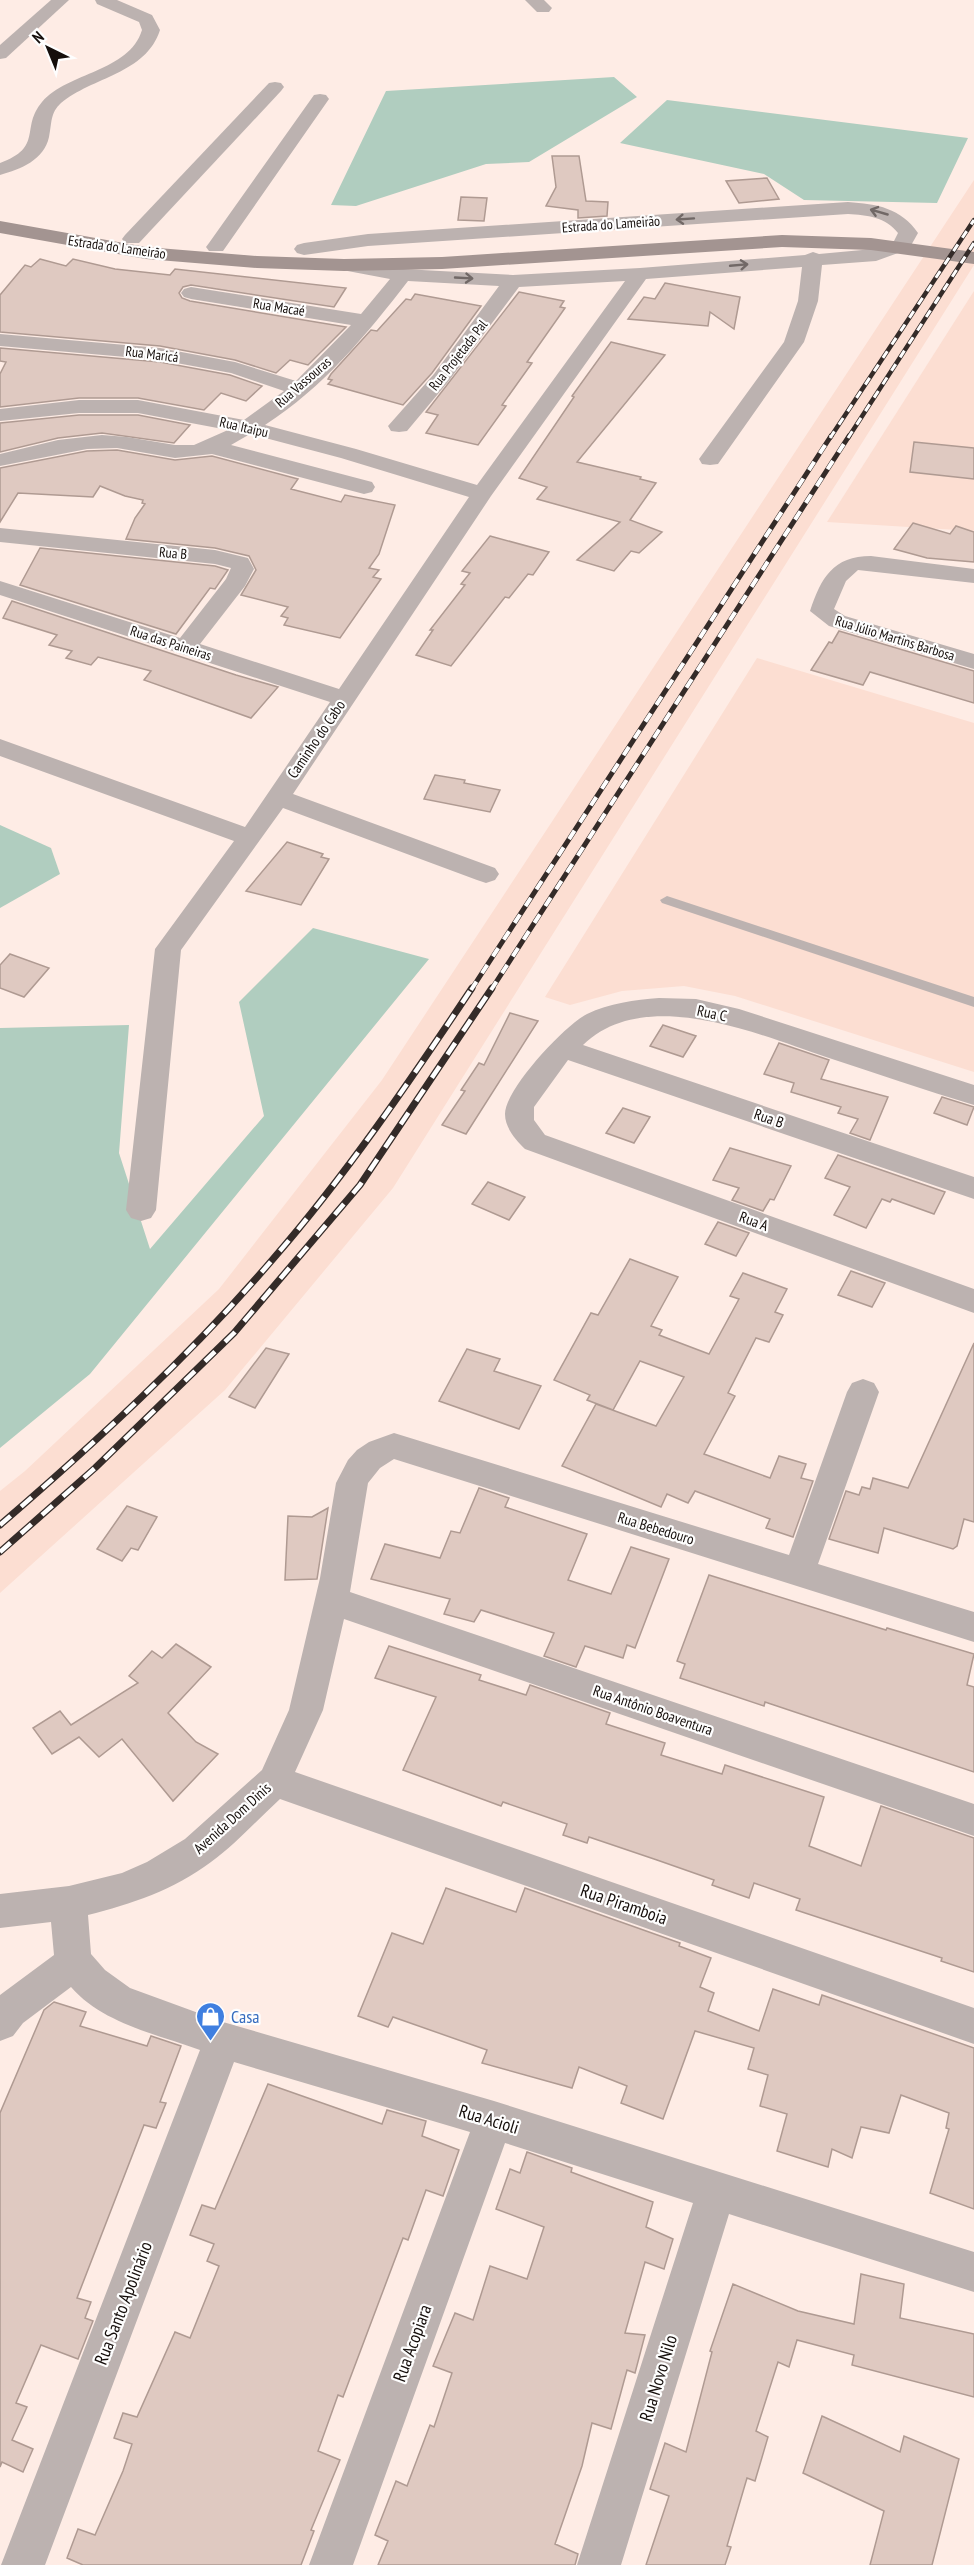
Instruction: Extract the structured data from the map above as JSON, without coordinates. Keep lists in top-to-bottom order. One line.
{"streets":{"main road":["Estrada do Lameirão"],"street":["Rua Macaé","Rua Maricá","Rua Projetada Pal","Rua Vassouras","Rua Itaipu","Rua B","Rua Júlio Martins Barbosa","Rua das Paineiras","Caminho do Cabo","Rua C","Rua A","Rua Bebedouro","Rua Antônio Boaventura","Avenida Dom Dinis","Rua Piramboia","Rua Acioli","Rua Santo Apolinário","Rua Acopiara","Rua Novo Nilo"]},"crossings":[["Estrada do Lameirão","Rua Projetada Pal"],["Estrada do Lameirão","Rua Vassouras"],["Estrada do Lameirão","Caminho do Cabo"],["Rua Macaé","Rua Vassouras"],["Rua Maricá","Rua Vassouras"],["Rua Vassouras","Rua Itaipu"],["Rua Itaipu","Caminho do Cabo"],["Rua B","Rua das Paineiras"],["Rua B","Rua C"],["Rua das Paineiras","Caminho do Cabo"],["Rua C","Rua A"],["Rua Bebedouro","Avenida Dom Dinis"],["Rua Antônio Boaventura","Avenida Dom Dinis"],["Avenida Dom Dinis","Rua Piramboia"],["Rua Acioli","Rua Santo Apolinário"],["Rua Acioli","Rua Acopiara"],["Rua Acioli","Rua Novo Nilo"]],"places":{"shop":["Casa"]},"north":"top left"}
